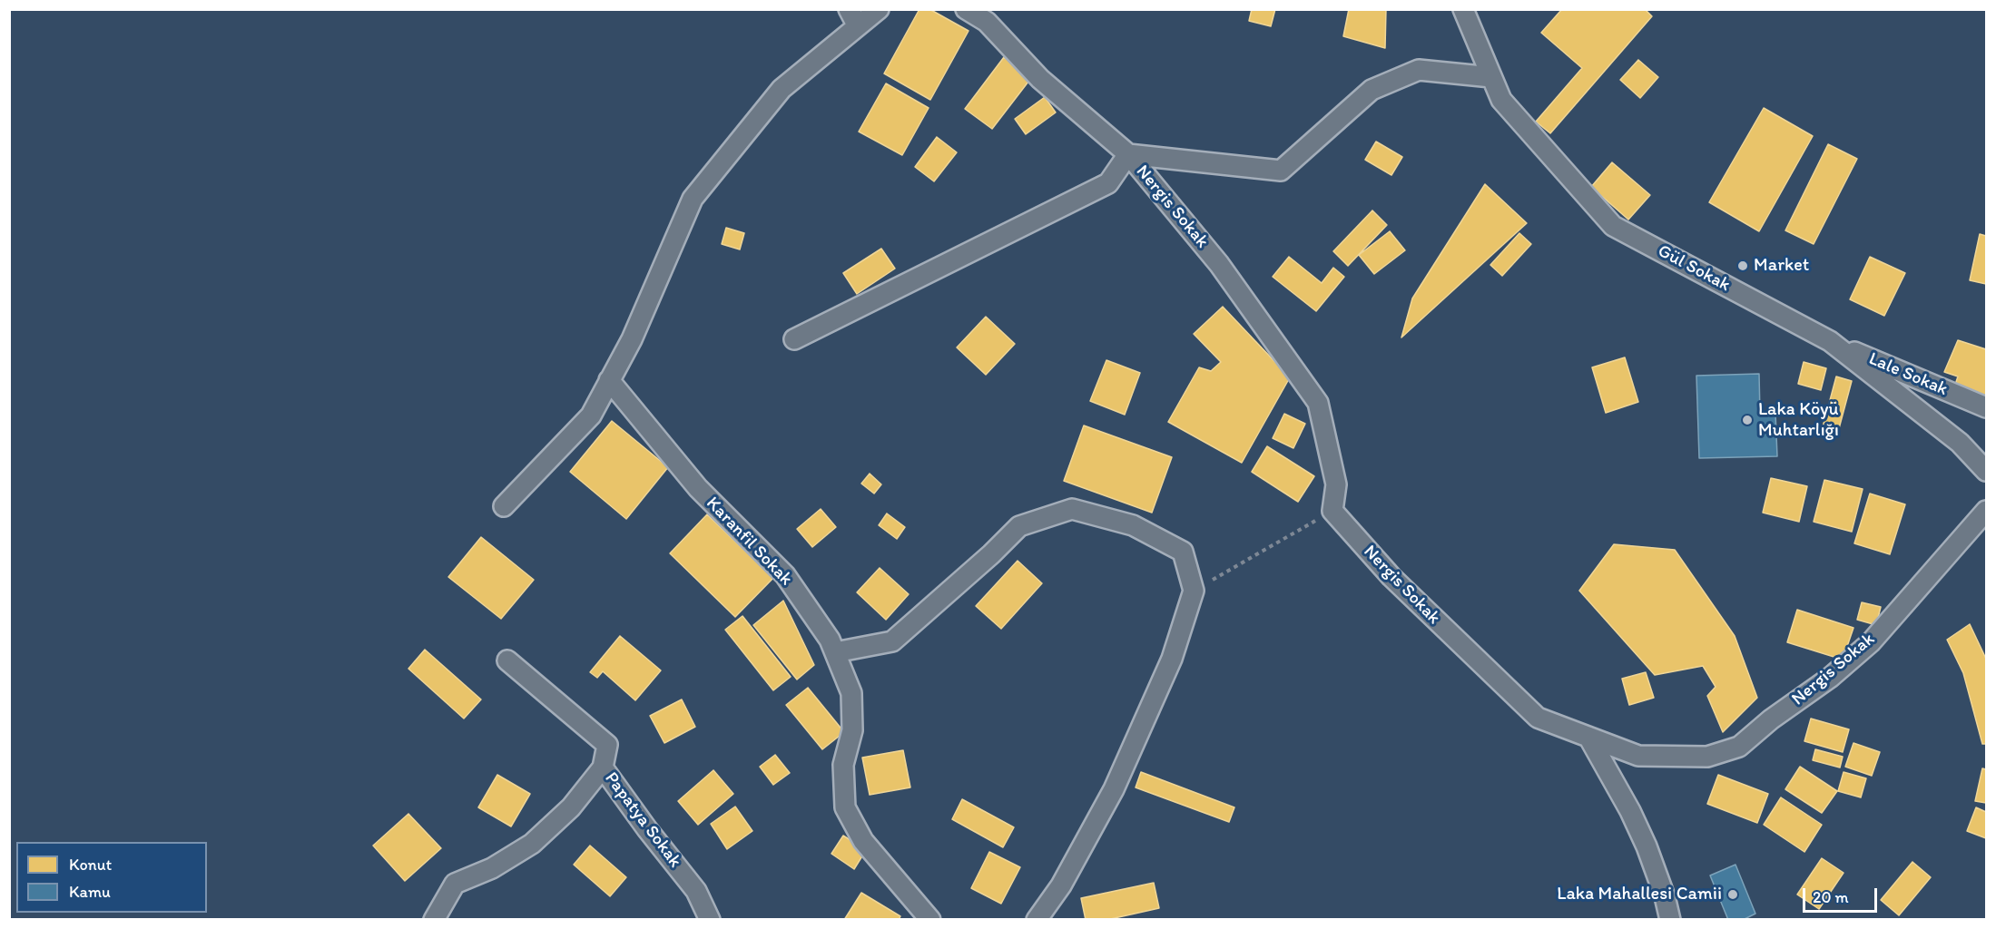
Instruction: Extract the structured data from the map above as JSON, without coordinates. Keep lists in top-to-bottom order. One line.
{"streets":{"street":["Nergis Sokak","Gül Sokak","Lale Sokak","Karanfil Sokak","Papatya Sokak"]},"crossings":[["Gül Sokak","Lale Sokak"]],"places":["Market","Laka Köyü Muhtarlığı","Laka Mahallesi Camii"],"legend":["Konut","Kamu"],"scale_bar":"20 m"}
